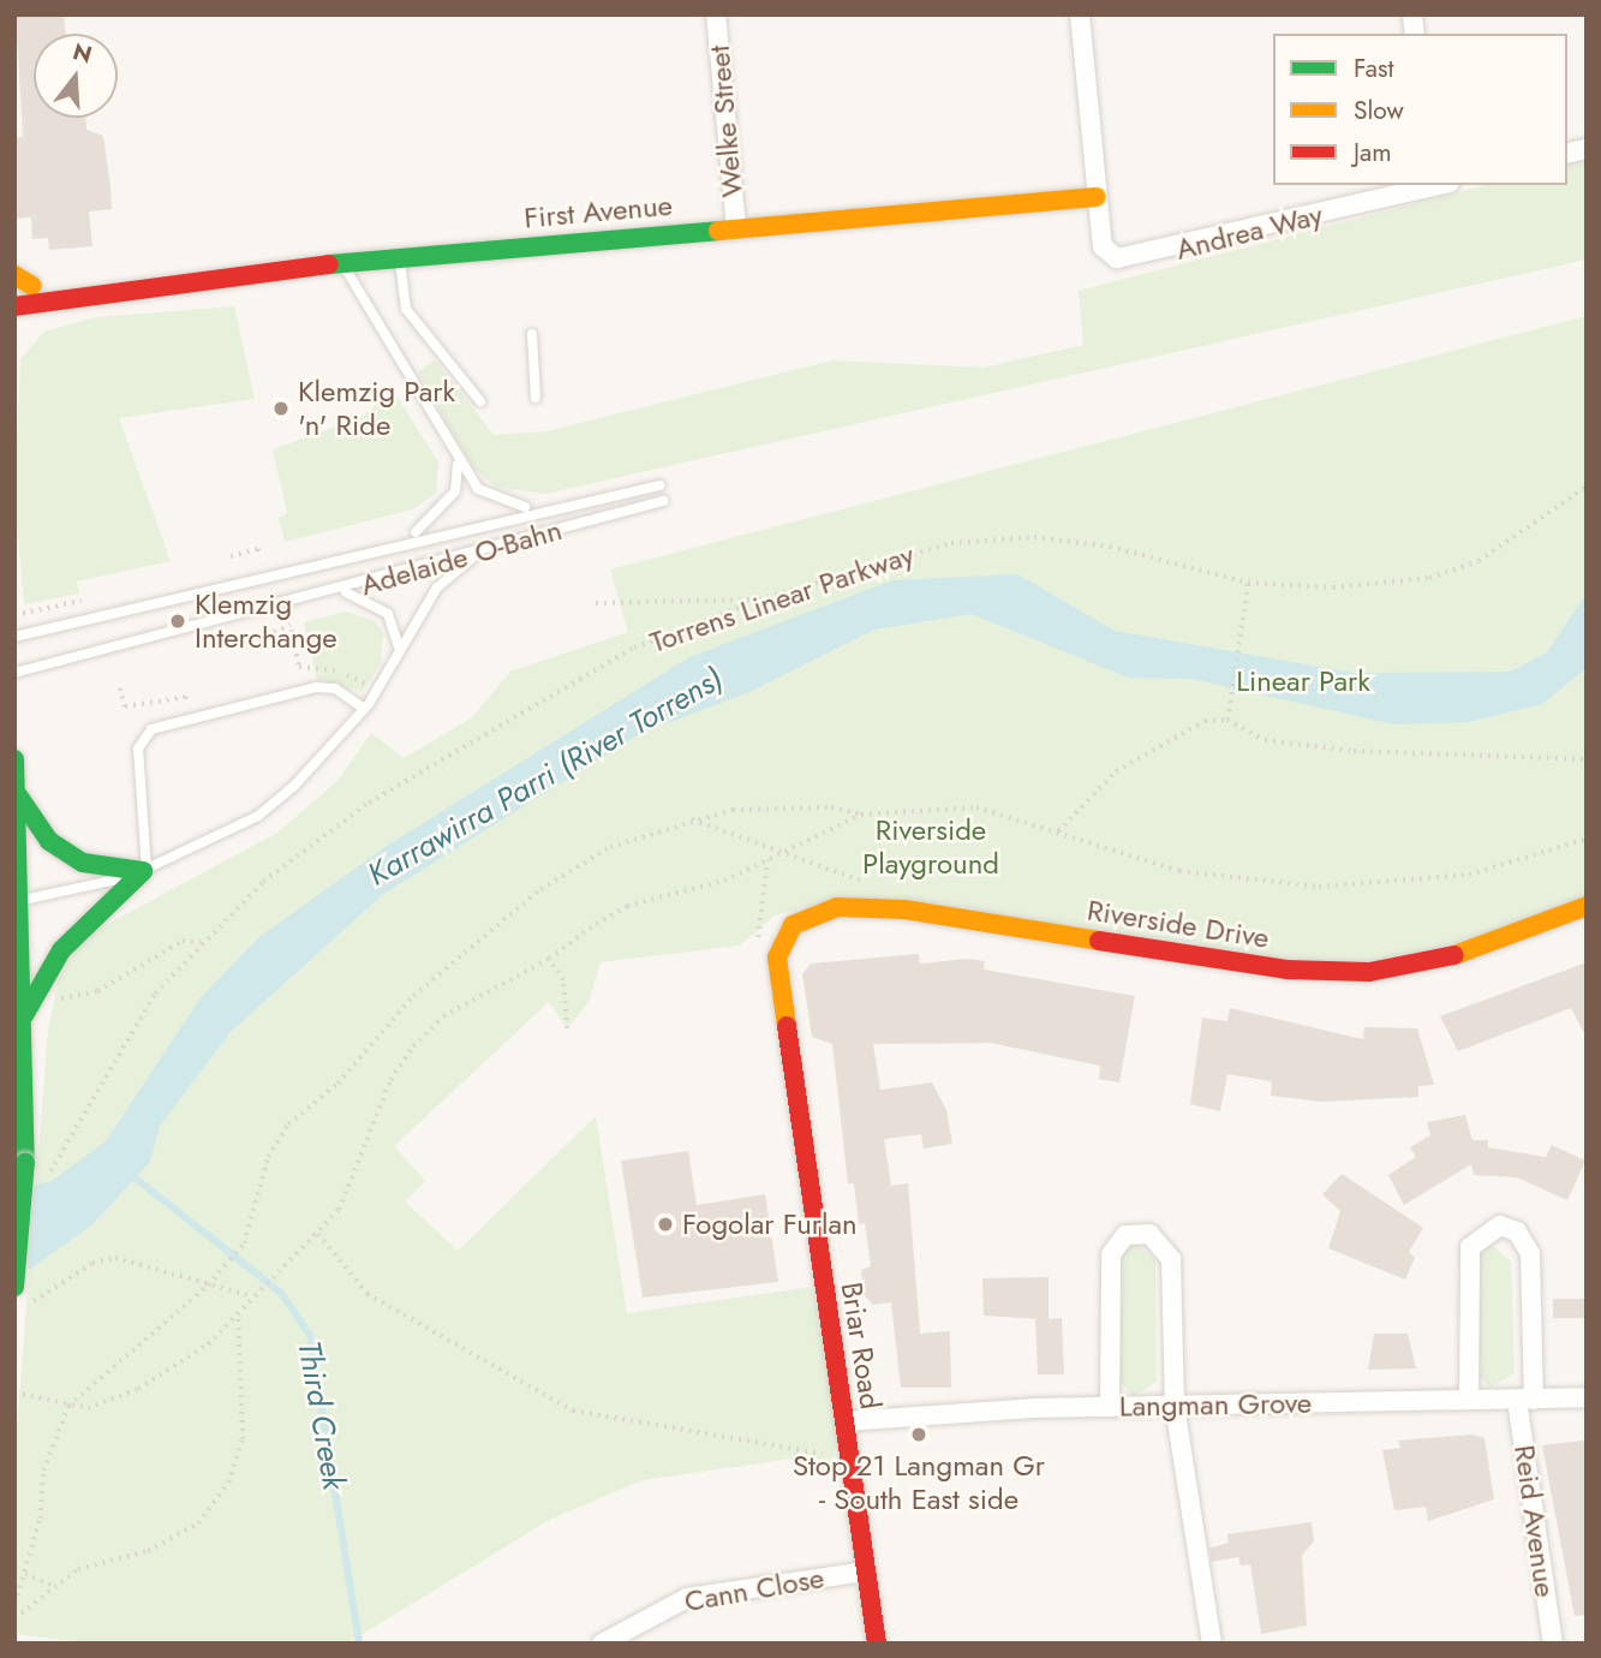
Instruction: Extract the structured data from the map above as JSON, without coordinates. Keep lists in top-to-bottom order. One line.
{"streets":{"street":["Welke Street","First Avenue","Andrea Way","Riverside Drive","Briar Road","Langman Grove","Reid Avenue","Cann Close"],"lane":["Adelaide O-Bahn"],"path":["Torrens Linear Parkway"]},"crossings":[["Welke Street","First Avenue"],["First Avenue","Andrea Way"],["Riverside Drive","Briar Road"],["Briar Road","Langman Grove"],["Briar Road","Cann Close"],["Langman Grove","Reid Avenue"]],"water":["Karrawirra Parri (River Torrens)","Third Creek"],"parks":["Linear Park","Riverside Playground"],"places":["Klemzig Park 'n' Ride","Klemzig Interchange","Fogolar Furlan","Stop 21 Langman Gr - South East side"],"legend":["Fast","Slow","Jam"],"north":"top"}
